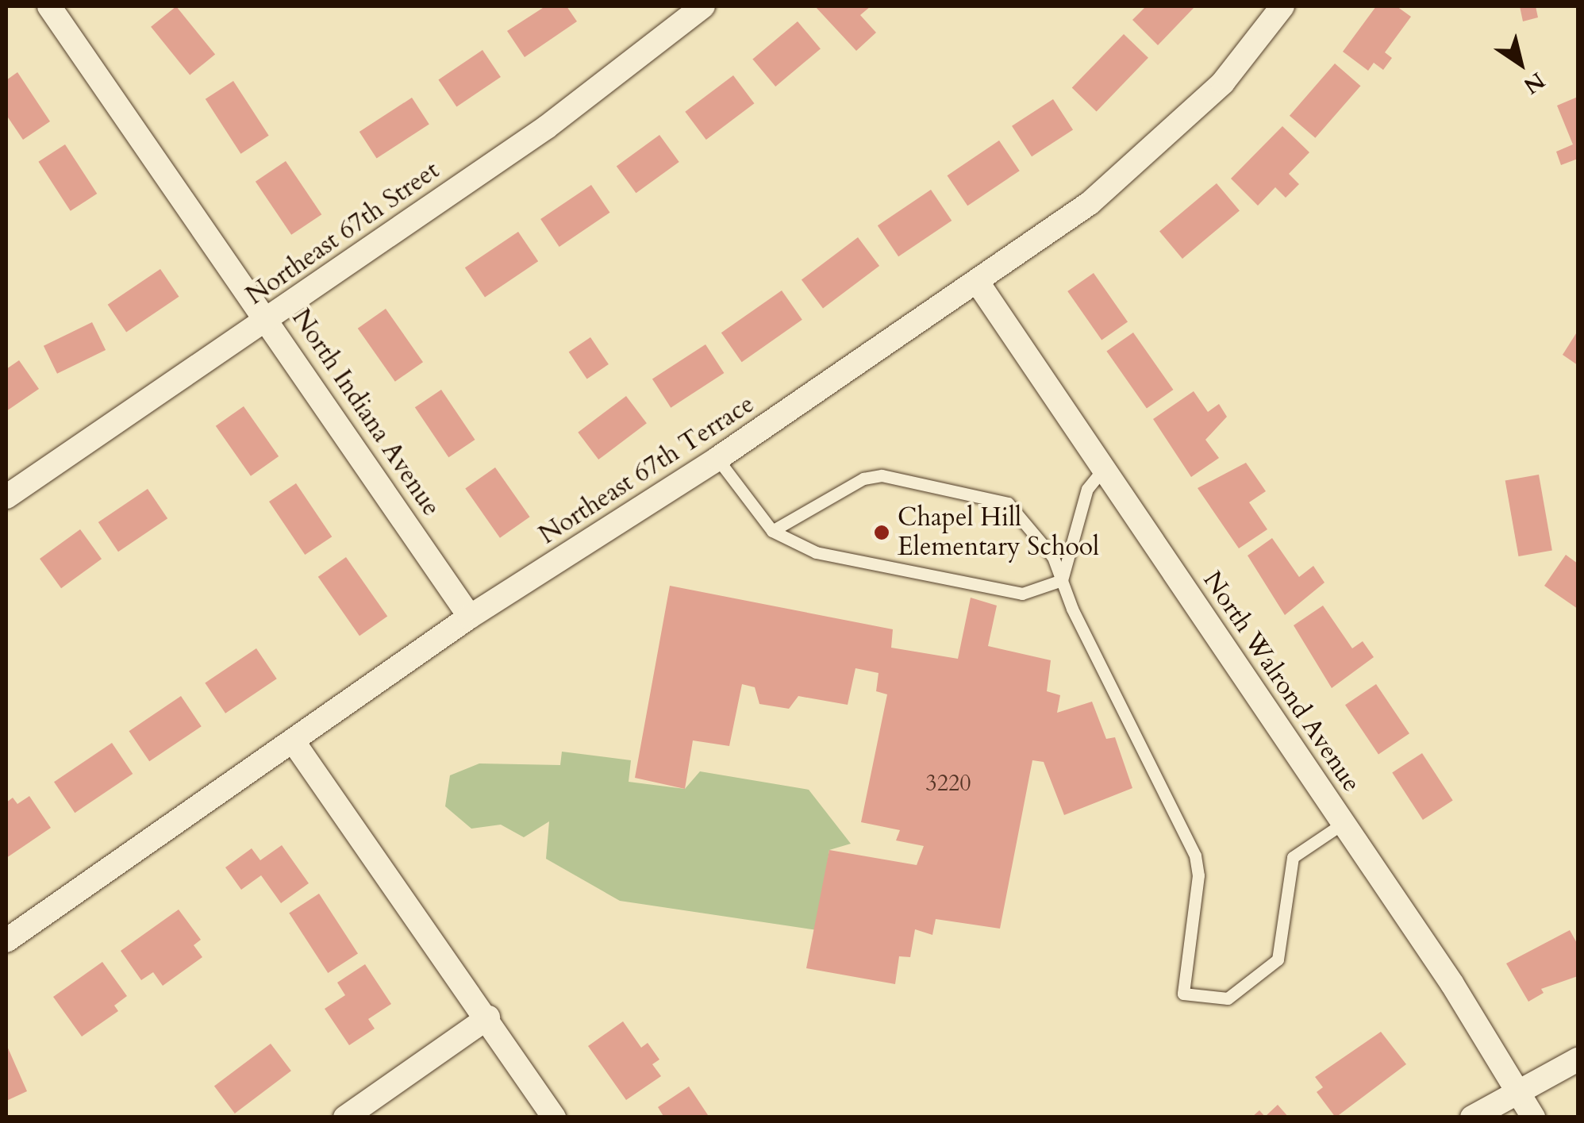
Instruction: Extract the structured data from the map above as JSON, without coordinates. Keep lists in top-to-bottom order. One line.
{"streets":{"street":["Northeast 67th Street","North Indiana Avenue","Northeast 67th Terrace","North Walrond Avenue"]},"crossings":[["Northeast 67th Street","North Indiana Avenue"],["North Indiana Avenue","Northeast 67th Terrace"],["Northeast 67th Terrace","North Walrond Avenue"]],"places":["Chapel Hill Elementary School"],"house_numbers":["3220"],"north":"bottom right"}
